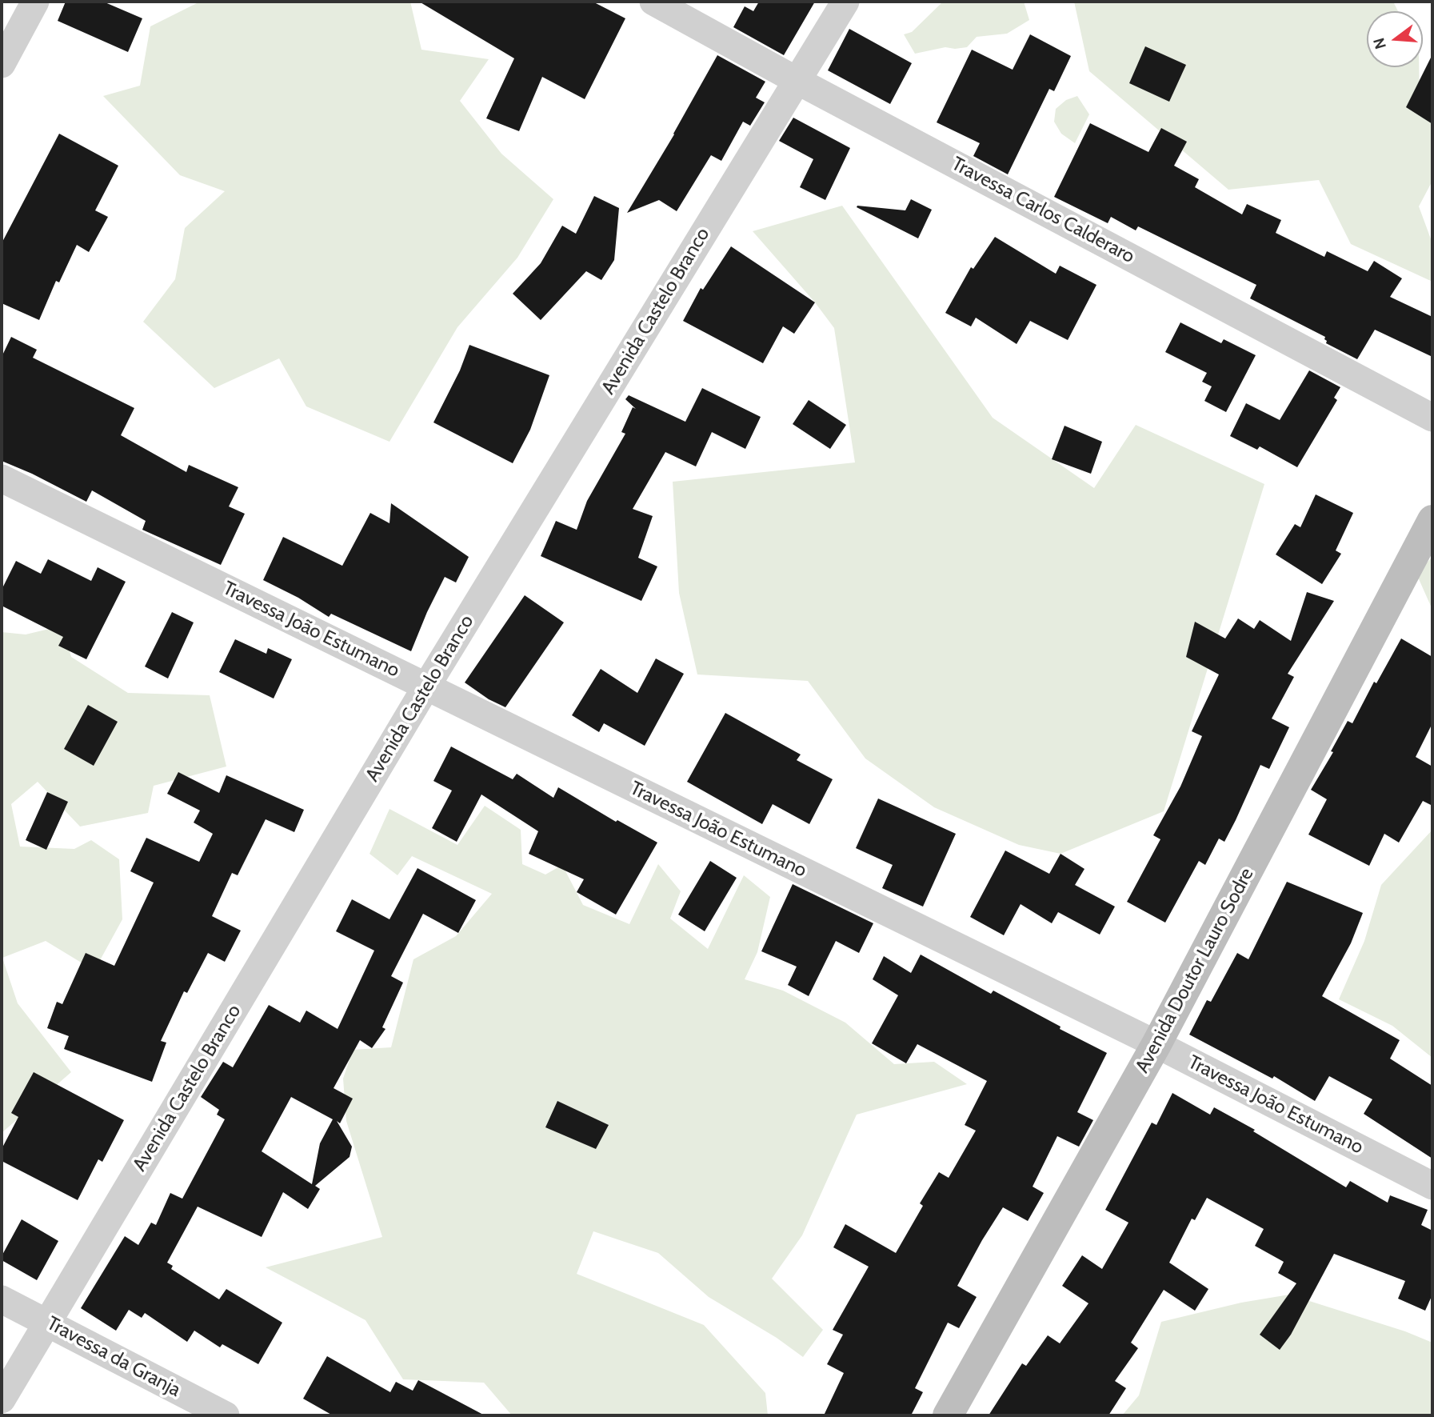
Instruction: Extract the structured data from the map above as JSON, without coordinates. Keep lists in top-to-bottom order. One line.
{"streets":{"street":["Travessa Carlos Calderaro","Avenida Castelo Branco","Travessa João Estumano","Avenida Doutor Lauro Sodre","Travessa da Granja"]},"crossings":[["Travessa Carlos Calderaro","Avenida Castelo Branco"],["Avenida Castelo Branco","Travessa João Estumano"],["Avenida Castelo Branco","Travessa da Granja"],["Travessa João Estumano","Avenida Doutor Lauro Sodre"]],"north":"left"}
